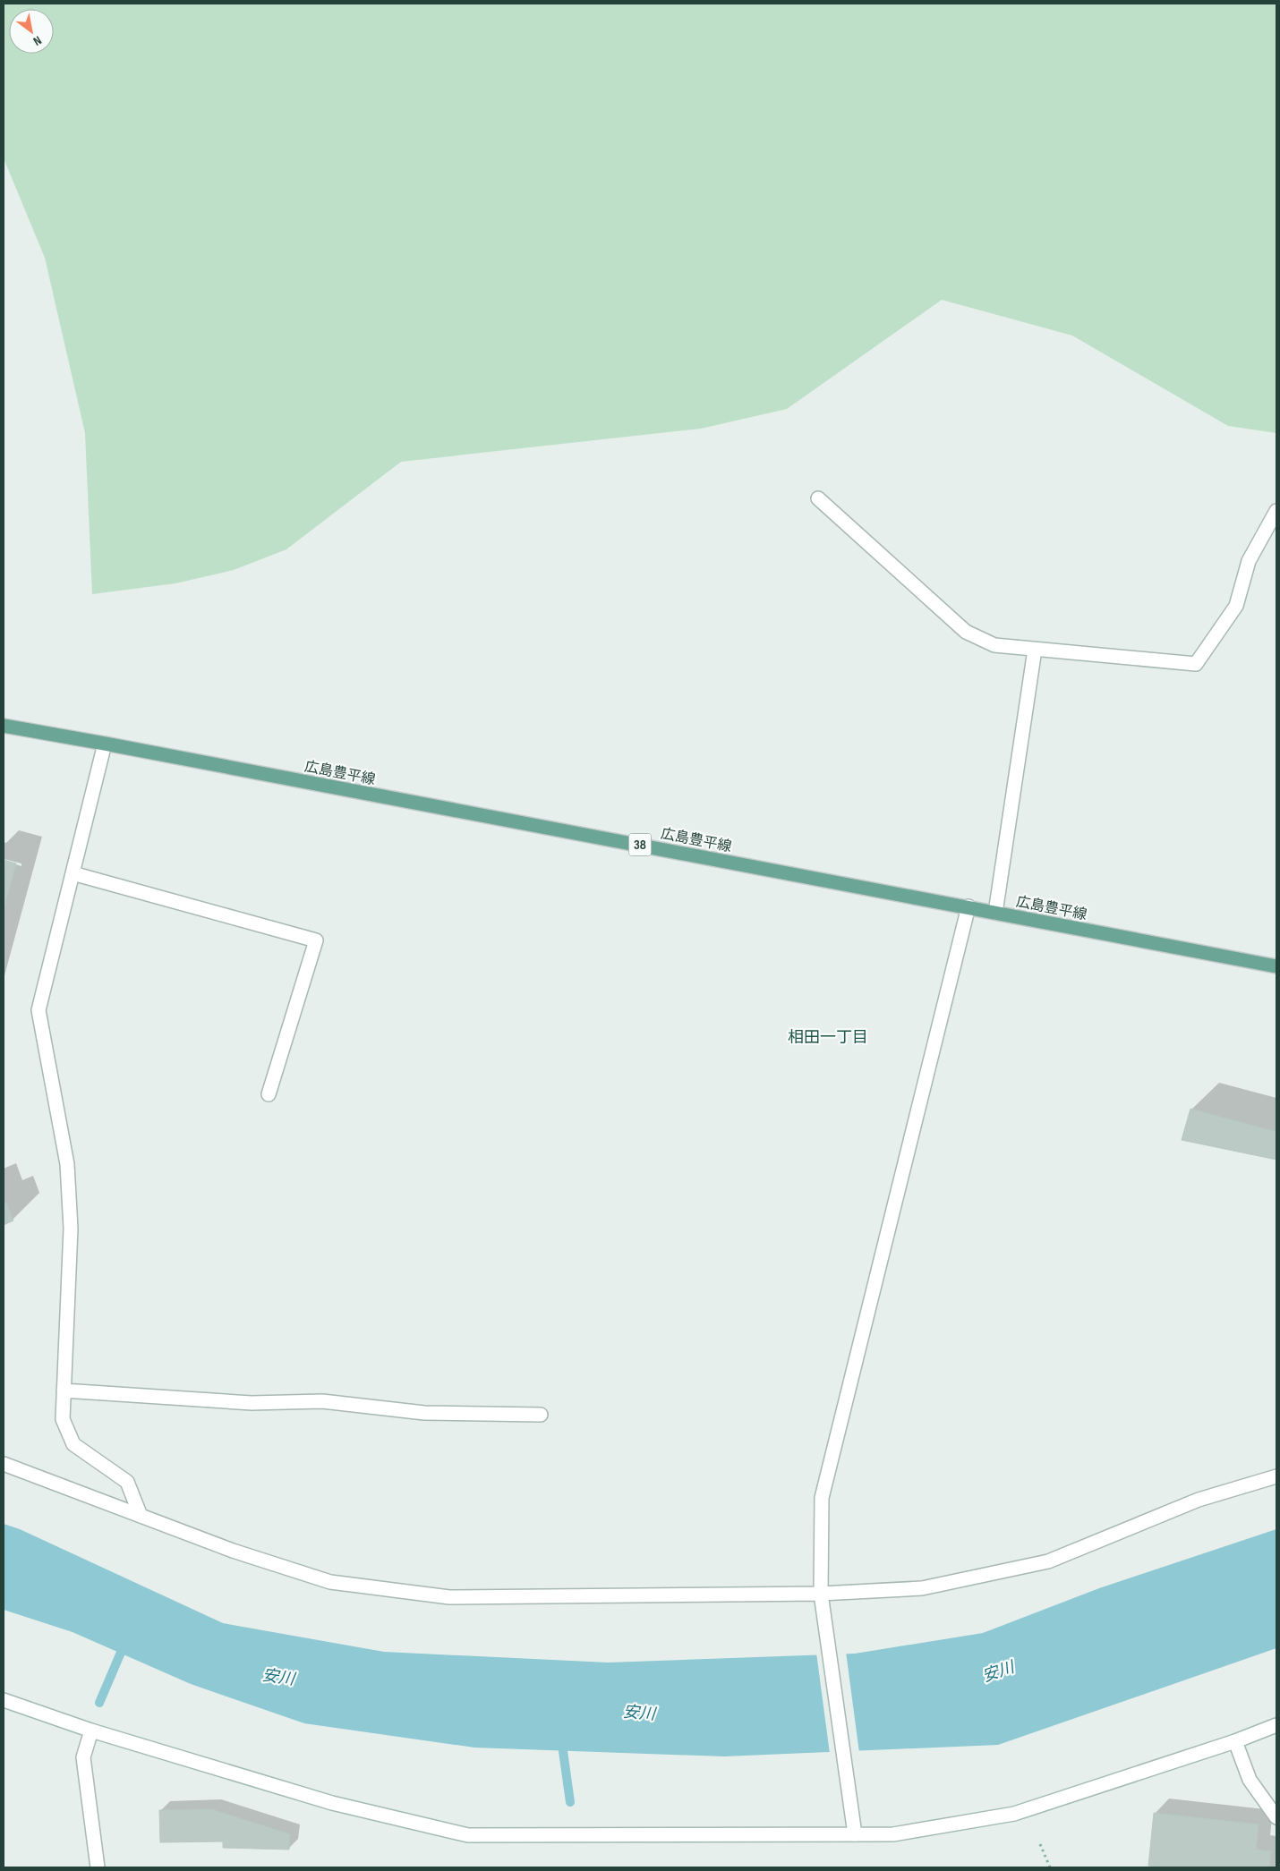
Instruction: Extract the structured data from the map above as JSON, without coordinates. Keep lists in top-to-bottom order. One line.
{"streets":{"main road":["広島豊平線","38"]},"districts":["相田一丁目"],"water":["安川"],"north":"bottom right"}
